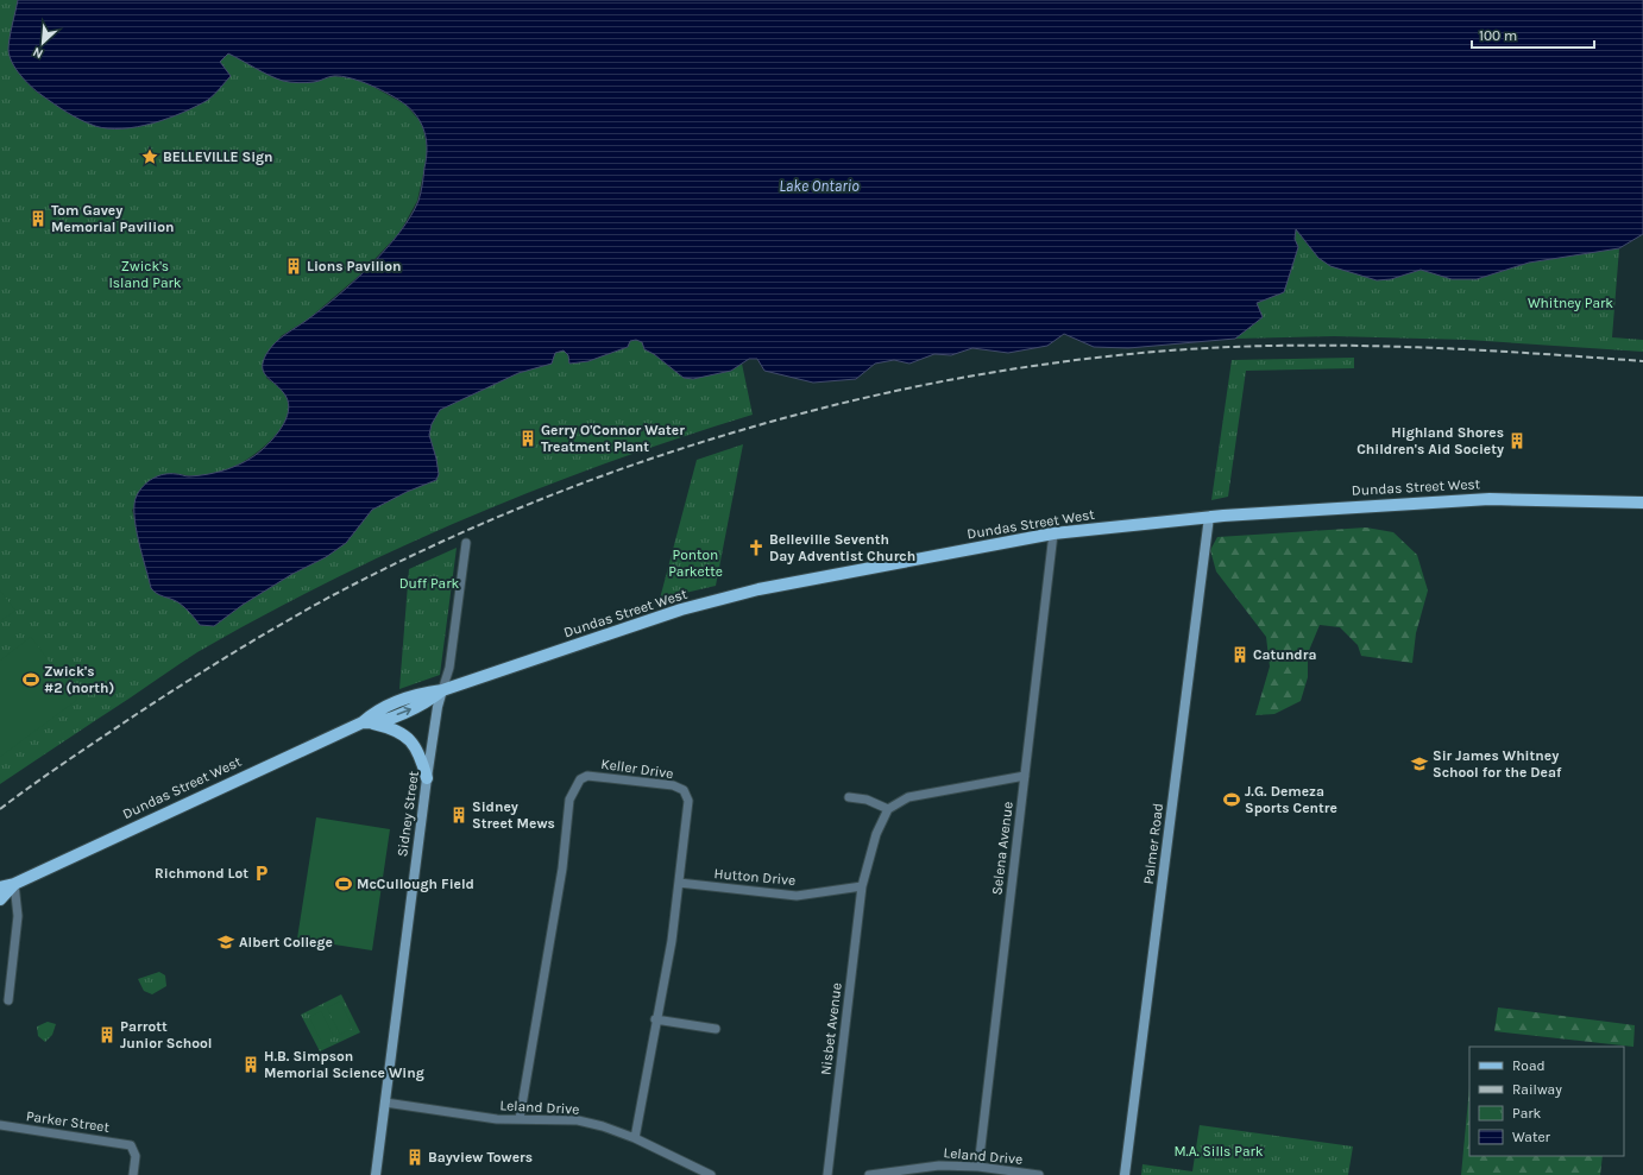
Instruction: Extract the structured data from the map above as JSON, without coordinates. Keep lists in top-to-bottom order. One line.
{"streets":{"main road":["Dundas Street West"],"street":["Keller Drive","Sidney Street","Palmer Road","Selena Avenue","Hutton Drive","Nisbet Avenue","Leland Drive","Parker Street"]},"crossings":[["Dundas Street West","Sidney Street"],["Dundas Street West","Palmer Road"],["Dundas Street West","Selena Avenue"],["Keller Drive","Hutton Drive"],["Keller Drive","Leland Drive"],["Sidney Street","Leland Drive"],["Selena Avenue","Leland Drive"],["Hutton Drive","Nisbet Avenue"]],"water":["Lake Ontario"],"parks":["Zwick's Island Park","Whitney Park","Ponton Parkette","Duff Park","M.A. Sills Park"],"places":{"place":["BELLEVILLE Sign"],"building":["Tom Gavey Memorial Pavilion","Lions Pavilion","Gerry O'Connor Water Treatment Plant","Highland Shores Children's Aid Society","Catundra","Sidney Street Mews","Parrott Junior School","H.B. Simpson Memorial Science Wing","Bayview Towers"],"church":["Belleville Seventh Day Adventist Church"],"sports":["Zwick's #2 (north)","J.G. Demeza Sports Centre","McCullough Field"],"school or university":["Sir James Whitney School for the Deaf","Albert College"],"parking":["Richmond Lot"]},"legend":["Road","Railway","Park","Water"],"scale_bar":"100 m","north":"bottom left"}
